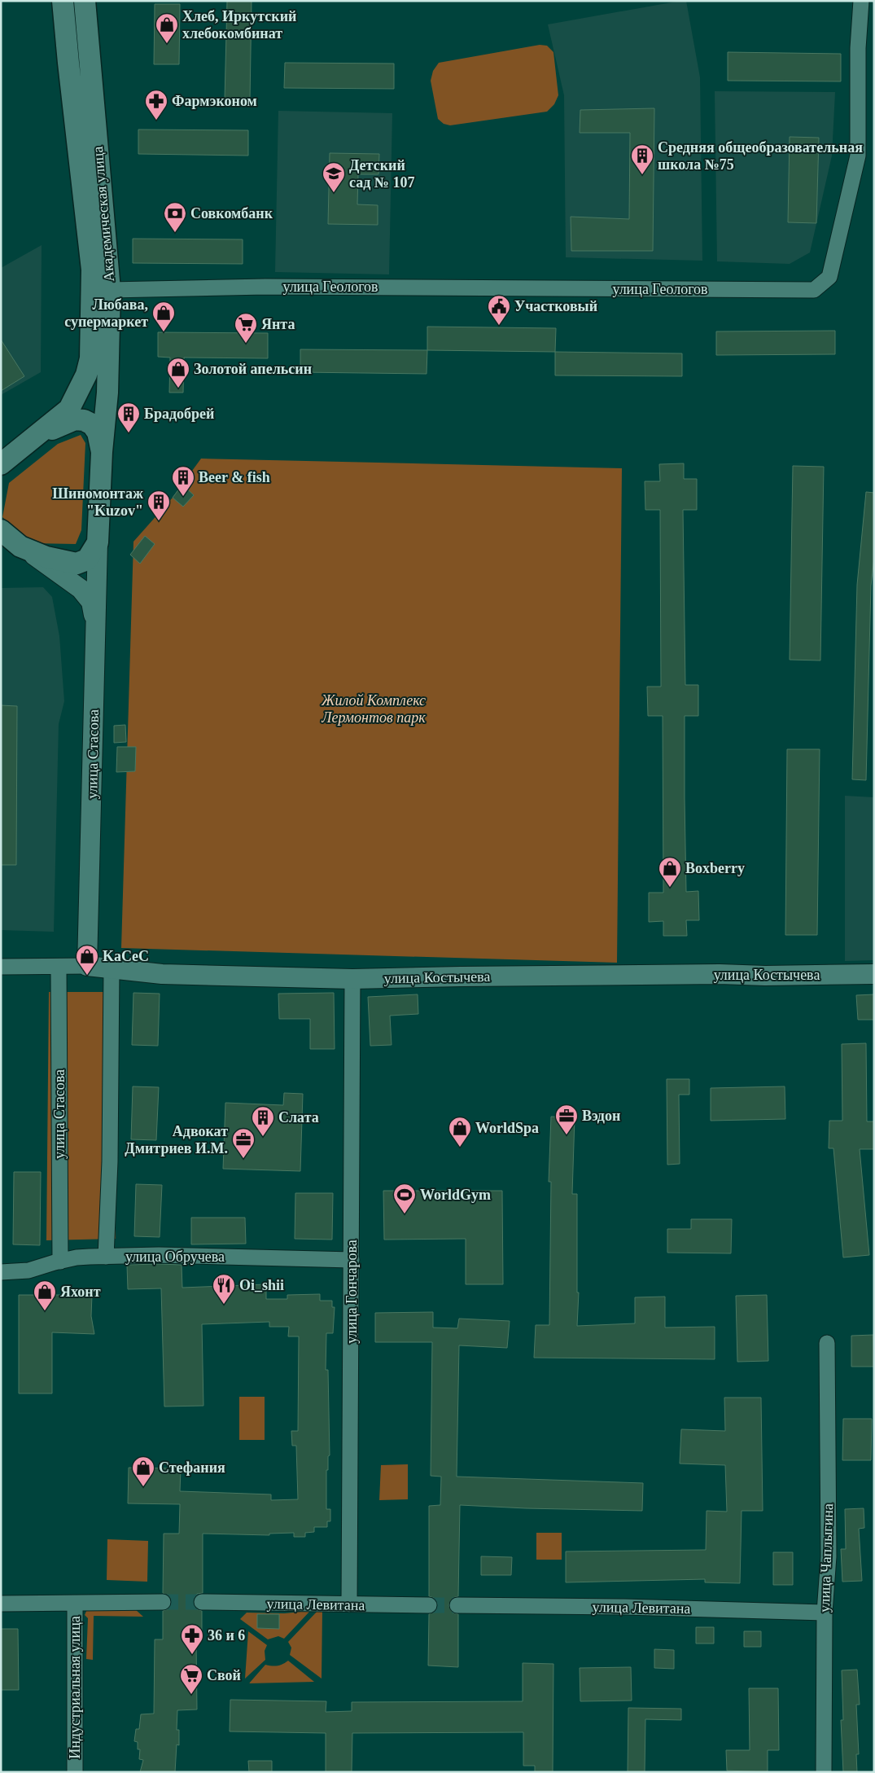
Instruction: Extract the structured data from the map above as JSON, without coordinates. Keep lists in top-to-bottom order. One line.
{"streets":{"main road":["Академическая улица"],"street":["улица Геологов","улица Стасова","улица Костычева","улица Обручева","улица Гончарова","улица Чаплыгина","улица Левитана","Индустриальная улица"]},"crossings":[["Академическая улица","улица Геологов"],["улица Стасова","улица Костычева"],["улица Стасова","улица Обручева"],["улица Костычева","улица Гончарова"],["улица Обручева","улица Гончарова"],["улица Гончарова","улица Левитана"],["улица Чаплыгина","улица Левитана"]],"parks":["Жилой Комплекс Лермонтов парк"],"places":{"shop":["Хлеб, Иркутский хлебокомбинат","Любава, супермаркет","Золотой апельсин","Boxberry","KaCeC","WorldSpa","Яхонт","Стефания"],"pharmacy":["Фармэконом","36 и 6"],"building":["Средняя общеобразовательная школа №75","Брадобрей","Beer & fish","Шиномонтаж \"Kuzov\"","Слата"],"school or university":["Детский сад № 107"],"bank":["Совкомбанк"],"public building":["Участковый"],"supermarket":["Янта","Свой"],"office":["Вэдон","Адвокат Дмитриев И.М."],"sports":["WorldGym"],"restaurant":["Oi_shii"]}}
